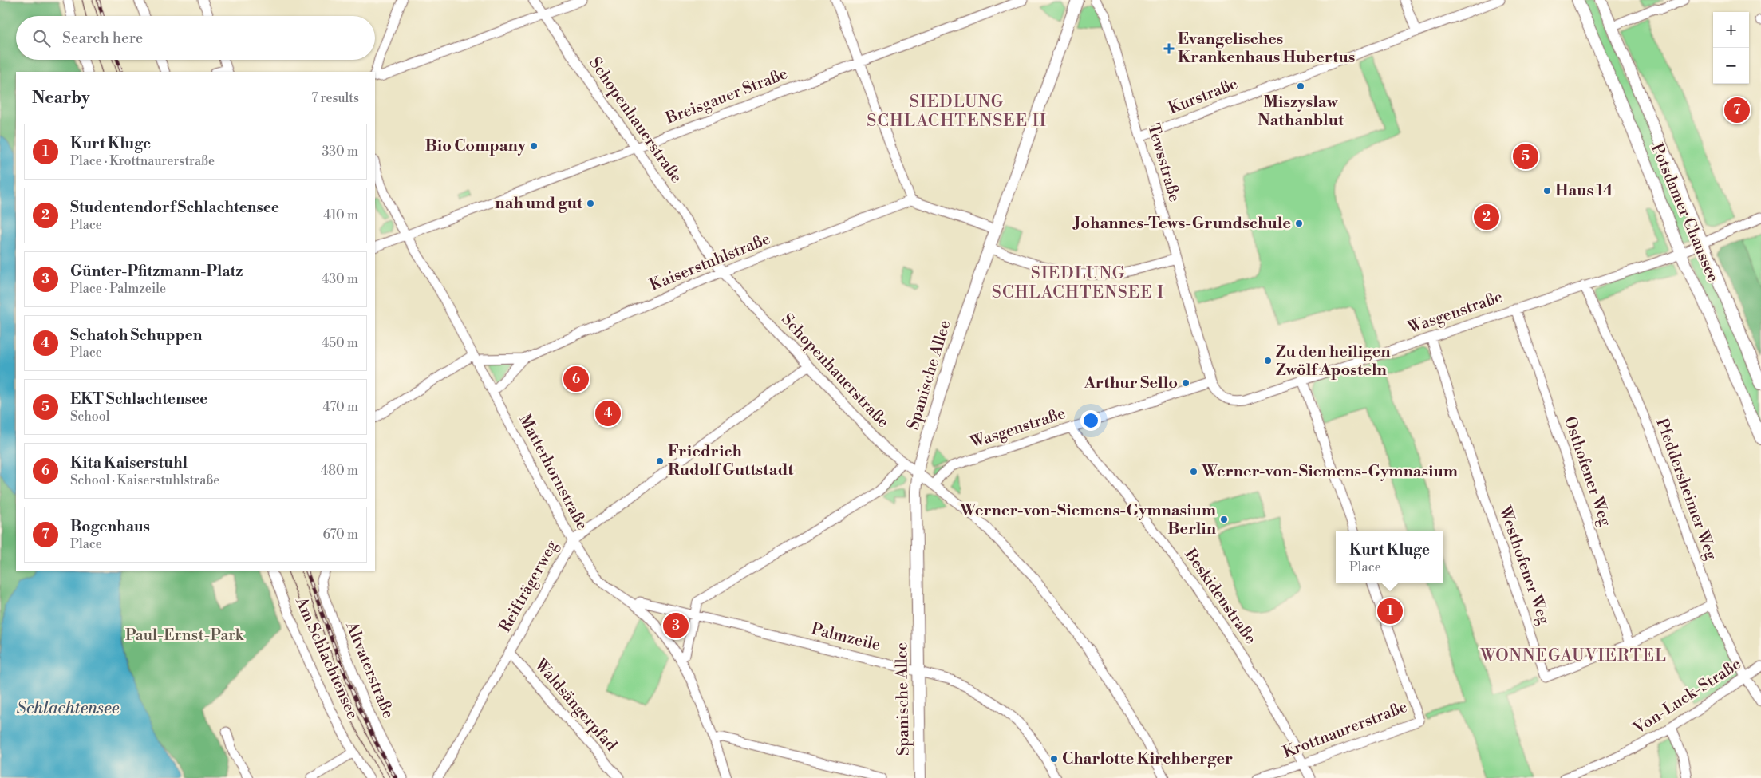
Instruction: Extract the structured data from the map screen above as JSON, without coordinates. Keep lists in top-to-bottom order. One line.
{"streets":{"main road":["Potsdamer Chaussee","Spanische Allee"],"street":["Breisgauer Straße","Kurstraße","Schopenhauerstraße","Tewsstraße","Kaiserstuhlstraße","Wasgenstraße","Osthofener Weg","Matterhornstraße","Pfeddersheimer Weg","Westhofener Weg","Reifträgerweg","Beskidenstraße","Palmzeile","Am Schlachtensee","Altvaterstraße","Von-Luck-Straße","Waldsängerpfad","Krottnaurerstraße"]},"crossings":[["Breisgauer Straße","Schopenhauerstraße"],["Breisgauer Straße","Matterhornstraße"],["Kurstraße","Tewsstraße"],["Schopenhauerstraße","Kaiserstuhlstraße"],["Schopenhauerstraße","Wasgenstraße"],["Schopenhauerstraße","Spanische Allee"],["Schopenhauerstraße","Reifträgerweg"],["Tewsstraße","Wasgenstraße"],["Potsdamer Chaussee","Wasgenstraße"],["Kaiserstuhlstraße","Matterhornstraße"],["Wasgenstraße","Osthofener Weg"],["Wasgenstraße","Pfeddersheimer Weg"],["Wasgenstraße","Westhofener Weg"],["Wasgenstraße","Beskidenstraße"],["Spanische Allee","Palmzeile"],["Osthofener Weg","Westhofener Weg"],["Matterhornstraße","Reifträgerweg"],["Matterhornstraße","Palmzeile"],["Pfeddersheimer Weg","Westhofener Weg"],["Pfeddersheimer Weg","Von-Luck-Straße"],["Reifträgerweg","Waldsängerpfad"],["Beskidenstraße","Krottnaurerstraße"]],"districts":["SIEDLUNG SCHLACHTENSEE II","SIEDLUNG SCHLACHTENSEE I","WONNEGAUVIERTEL"],"water":["Schlachtensee"],"parks":["Paul-Ernst-Park"],"places":{"health":["Evangelisches Krankenhaus Hubertus"],"other":["Miszyslaw Nathanblut","Bio Company","Haus 14","nah und gut","Johannes-Tews-Grundschule","Zu den heiligen Zwölf Aposteln","Arthur Sello","Friedrich Rudolf Guttstadt","Werner-von-Siemens-Gymnasium","Werner-von-Siemens-Gymnasium Berlin","Charlotte Kirchberger"]},"page":{"map_buttons":["+","−"],"search":"Search here","heading":["Nearby","7 results"],"pins":["7","5","2","6","4","1","3"],"list":[{"mark":"1","name":"Kurt Kluge","note":"Place · Krottnaurerstraße","value":"330 m"},{"mark":"2","name":"Studentendorf Schlachtensee","note":"Place","value":"410 m"},{"mark":"3","name":"Günter-Pfitzmann-Platz","note":"Place · Palmzeile","value":"430 m"},{"mark":"4","name":"Schatoh Schuppen","note":"Place","value":"450 m"},{"mark":"5","name":"EKT Schlachtensee","note":"School","value":"470 m"},{"mark":"6","name":"Kita Kaiserstuhl","note":"School · Kaiserstuhlstraße","value":"480 m"},{"mark":"7","name":"Bogenhaus","note":"Place","value":"670 m"}],"popup":["Kurt Kluge","Place"]}}
